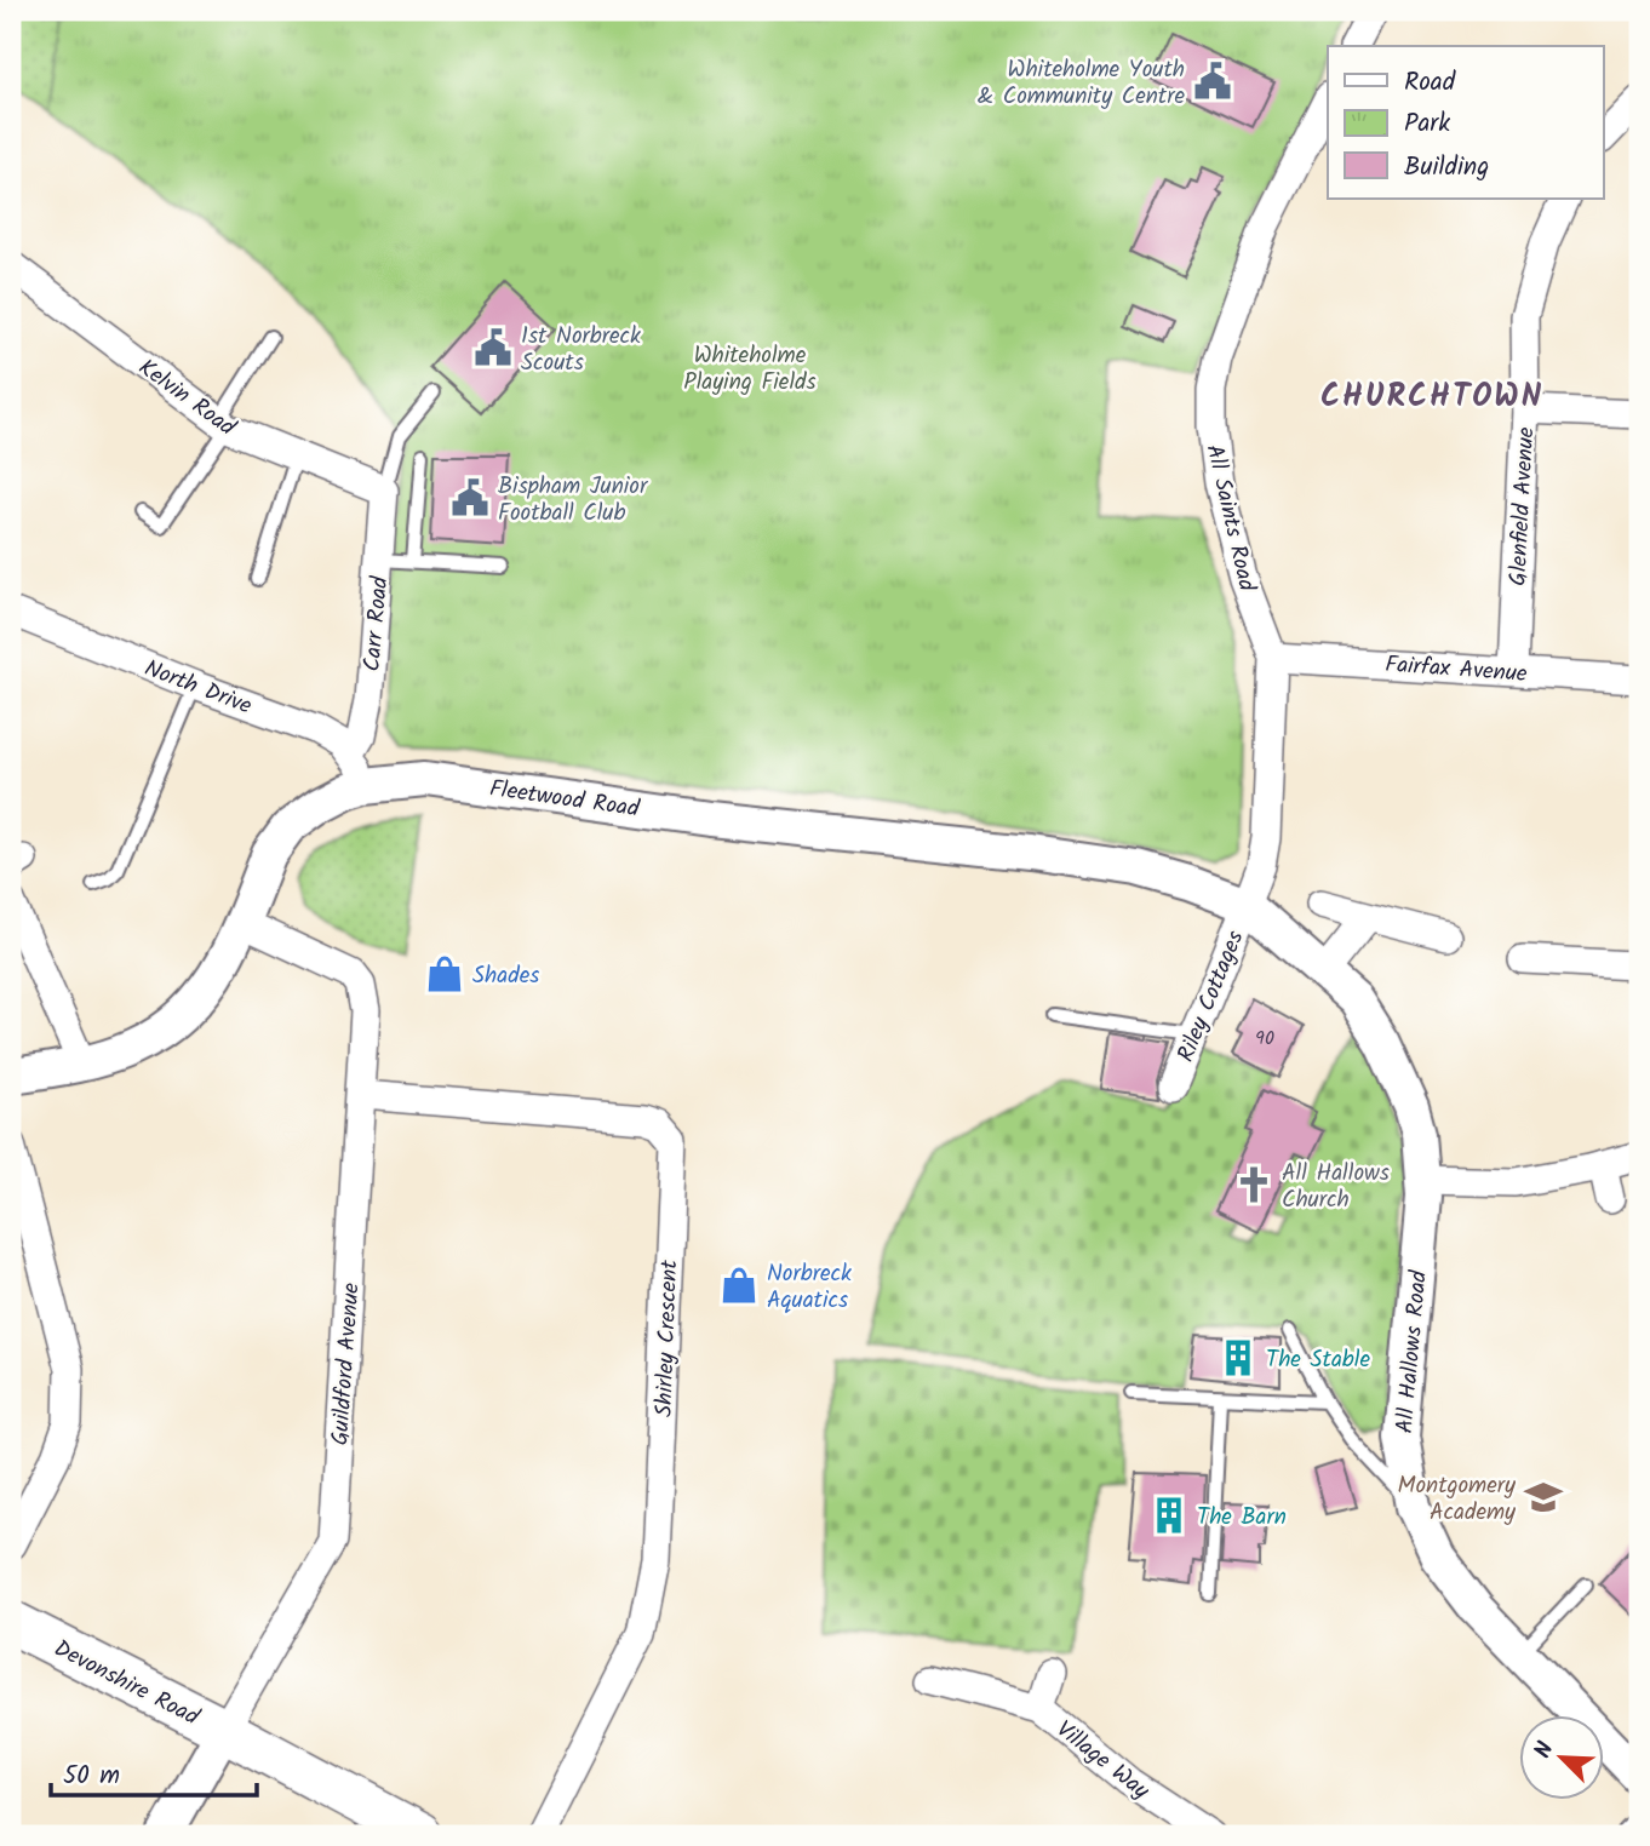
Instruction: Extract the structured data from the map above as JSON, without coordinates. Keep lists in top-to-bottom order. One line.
{"streets":{"main road":["Devonshire Road"],"street":["Kelvin Road","Glenfield Avenue","All Saints Road","Carr Road","Fairfax Avenue","North Drive","Fleetwood Road","Riley Cottages","Shirley Crescent","All Hallows Road","Guildford Avenue","Village Way"]},"crossings":[["Kelvin Road","Carr Road"],["Glenfield Avenue","Fairfax Avenue"],["All Saints Road","Fairfax Avenue"],["All Saints Road","Fleetwood Road"],["All Saints Road","Riley Cottages"],["All Saints Road","All Hallows Road"],["Carr Road","North Drive"],["North Drive","Fleetwood Road"],["Fleetwood Road","Riley Cottages"],["Fleetwood Road","All Hallows Road"],["Fleetwood Road","Guildford Avenue"],["Riley Cottages","All Hallows Road"],["Shirley Crescent","Guildford Avenue"],["Guildford Avenue","Devonshire Road"]],"districts":["CHURCHTOWN"],"parks":["Whiteholme Playing Fields"],"places":{"public building":["Whiteholme Youth & Community Centre","1st Norbreck Scouts","Bispham Junior Football Club"],"shop":["Shades","Norbreck Aquatics"],"church":["All Hallows Church"],"building":["The Stable","The Barn"],"school or university":["Montgomery Academy"]},"house_numbers":["90"],"legend":["Road","Park","Building"],"scale_bar":"50 m","north":"top left"}
